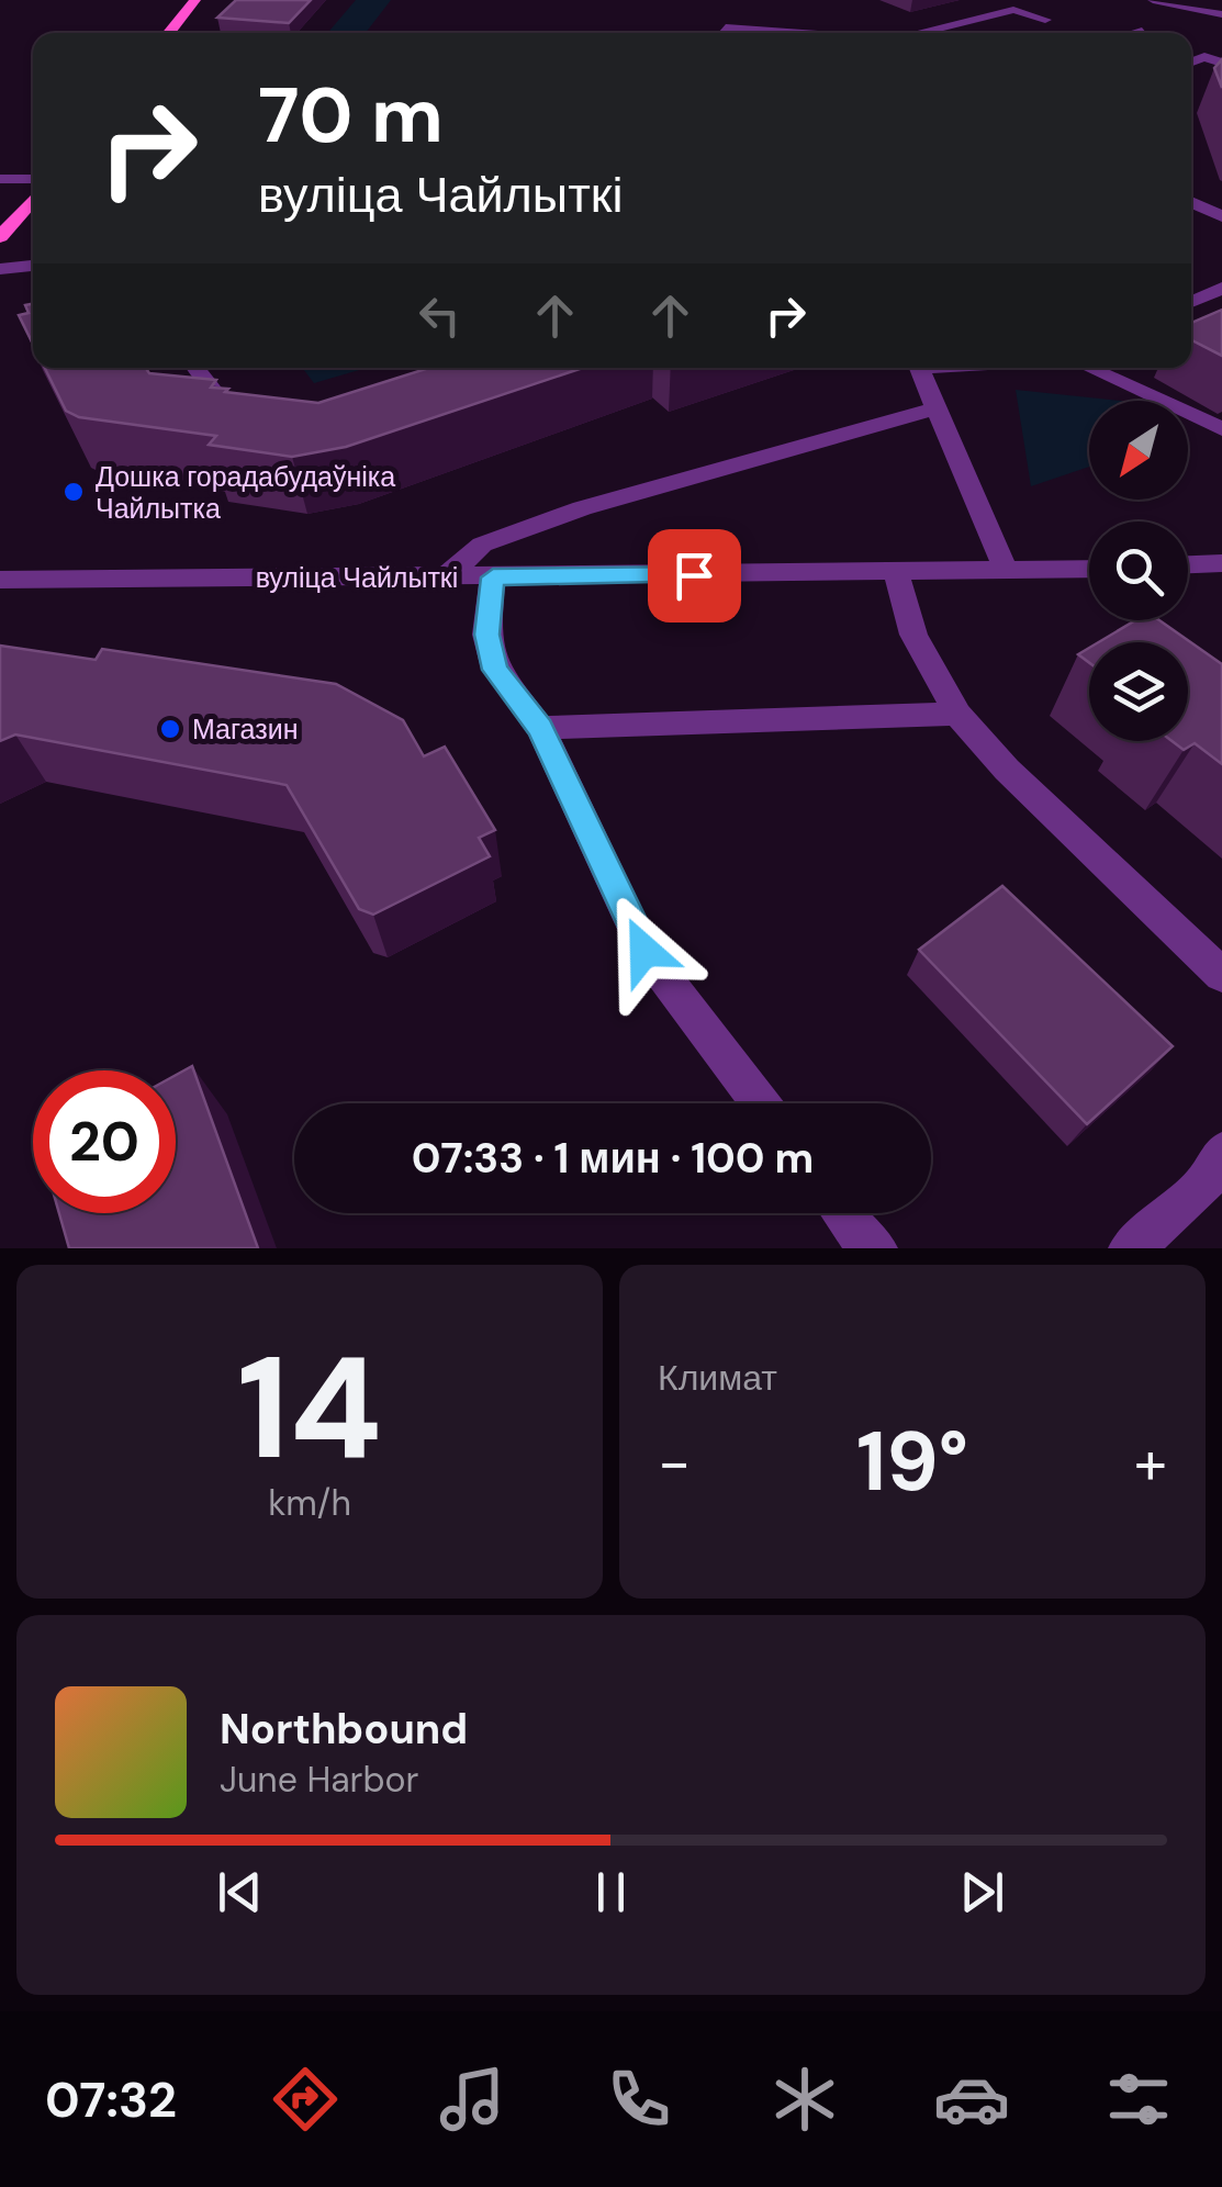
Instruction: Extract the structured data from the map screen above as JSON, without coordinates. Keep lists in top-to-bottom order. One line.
{"streets":{"street":["вуліца Чайлыткі"]},"places":["Дошка горадабудаўніка Чайлытка","Магазин"],"north":"bottom left","page":{"turn":["70 m","вуліца Чайлыткі"],"limit":"20","trip":"07:33 · 1 мин · 100 m","tile":[["14","km/h"],"Климат"],"heat":["−","19°","+"],"song":["Northbound","June Harbor"],"tabs":"07:32"}}
